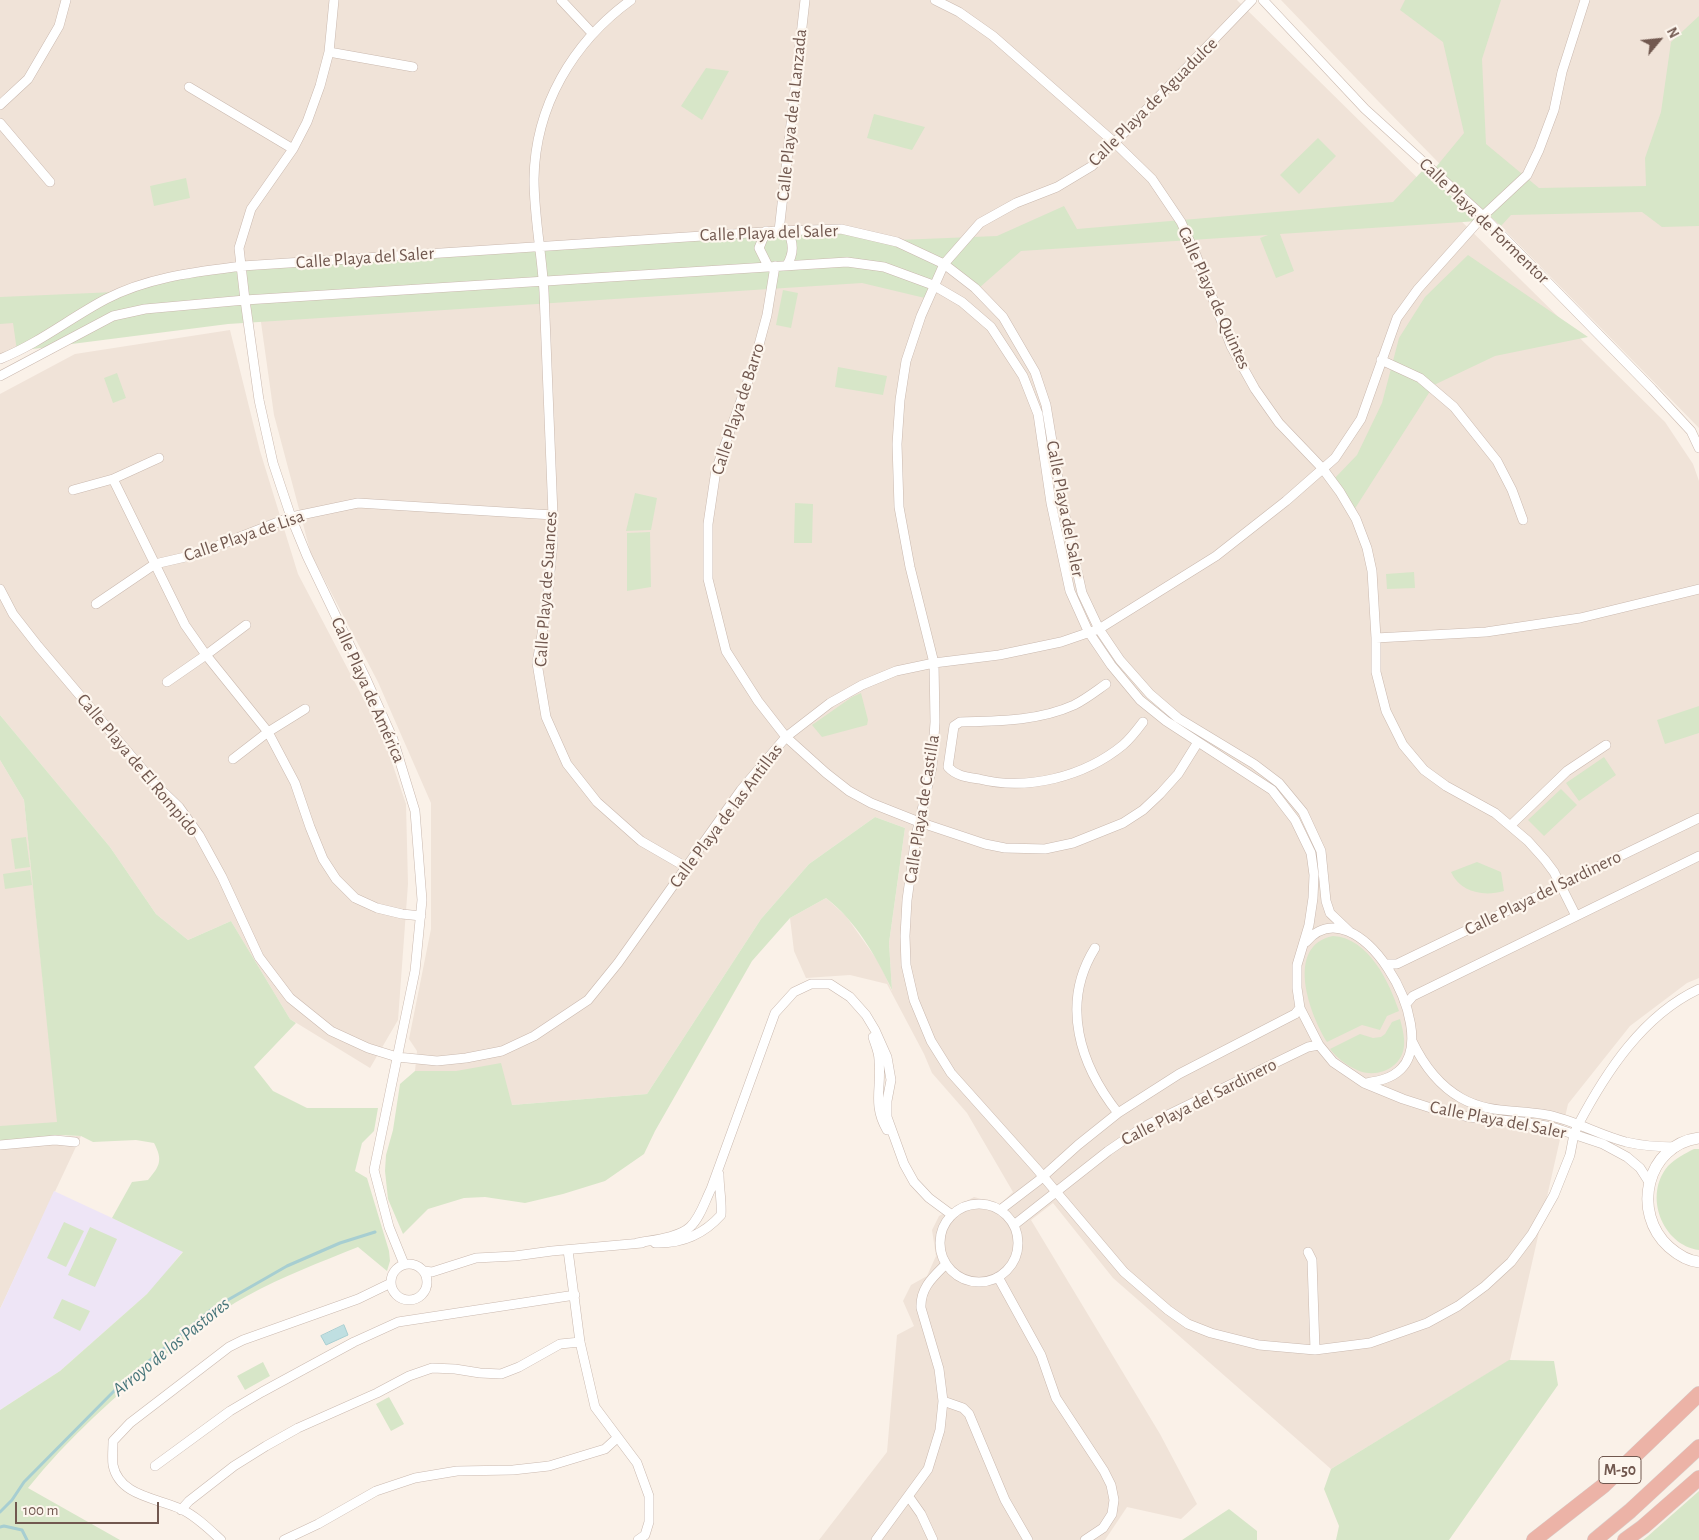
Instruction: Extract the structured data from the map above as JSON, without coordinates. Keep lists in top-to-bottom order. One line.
{"streets":{"highway":["M-50"],"street":["Calle Playa de Aguadulce","Calle Playa de la Lanzada","Calle Playa de Formentor","Calle Playa del Saler","Calle Playa de Quintes","Calle Playa de Barro","Calle Playa de Lisa","Calle Playa de Suances","Calle Playa de América","Calle Playa de El Rompido","Calle Playa de Castilla","Calle Playa de las Antillas","Calle Playa del Sardinero"]},"crossings":[["Calle Playa de Aguadulce","Calle Playa del Saler"],["Calle Playa de Aguadulce","Calle Playa de Quintes"],["Calle Playa de Aguadulce","Calle Playa de Castilla"],["Calle Playa de la Lanzada","Calle Playa del Saler"],["Calle Playa de la Lanzada","Calle Playa de Barro"],["Calle Playa de Formentor","Calle Playa de las Antillas"],["Calle Playa del Saler","Calle Playa de Barro"],["Calle Playa del Saler","Calle Playa de Suances"],["Calle Playa del Saler","Calle Playa de América"],["Calle Playa del Saler","Calle Playa de Castilla"],["Calle Playa del Saler","Calle Playa de las Antillas"],["Calle Playa del Saler","Calle Playa del Sardinero"],["Calle Playa de Quintes","Calle Playa de las Antillas"],["Calle Playa de Quintes","Calle Playa del Sardinero"],["Calle Playa de Barro","Calle Playa de Castilla"],["Calle Playa de Barro","Calle Playa de las Antillas"],["Calle Playa de Lisa","Calle Playa de Suances"],["Calle Playa de Lisa","Calle Playa de América"],["Calle Playa de Suances","Calle Playa de las Antillas"],["Calle Playa de América","Calle Playa de El Rompido"],["Calle Playa de América","Calle Playa de las Antillas"],["Calle Playa de El Rompido","Calle Playa de las Antillas"],["Calle Playa de Castilla","Calle Playa de las Antillas"],["Calle Playa de Castilla","Calle Playa del Sardinero"]],"water":["Arroyo de los Pastores"],"scale_bar":"100 m","north":"top right"}
